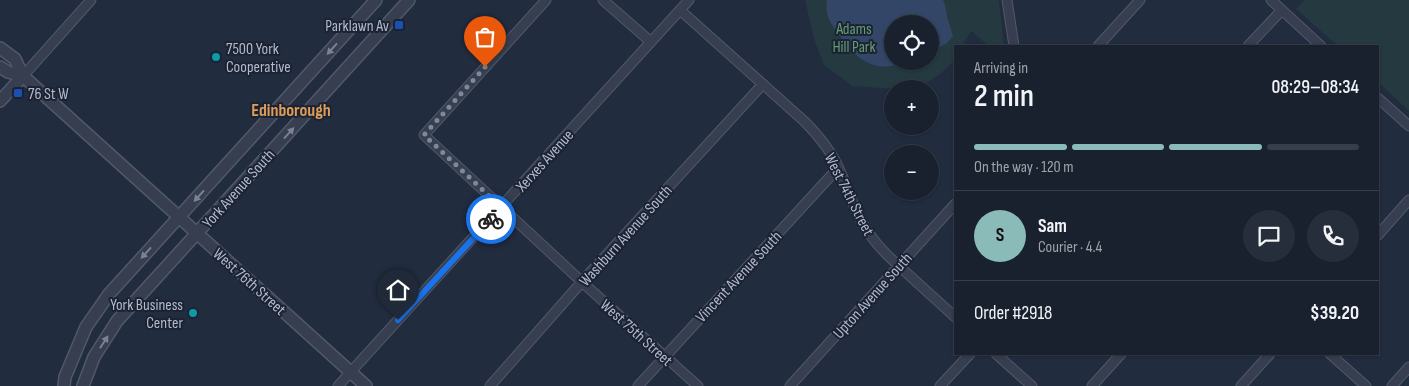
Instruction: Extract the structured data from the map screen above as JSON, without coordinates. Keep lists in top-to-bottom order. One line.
{"streets":{"street":["Xerxes Avenue","York Avenue South","West 74th Street","Washburn Avenue South","Vincent Avenue South","West 76th Street","Upton Avenue South","West 75th Street"]},"crossings":[["Xerxes Avenue","West 74th Street"],["Xerxes Avenue","West 76th Street"],["Xerxes Avenue","West 75th Street"],["York Avenue South","West 76th Street"],["West 74th Street","Washburn Avenue South"],["West 74th Street","Vincent Avenue South"],["West 74th Street","Upton Avenue South"],["Washburn Avenue South","West 75th Street"],["Vincent Avenue South","West 75th Street"]],"districts":["Edinborough"],"parks":["Adams Hill Park"],"places":{"transit":["Parklawn Av","76 St W"],"other":["7500 York Cooperative","York Business Center"]},"page":{"map_buttons":["+","−"],"heading":["2 min","Arriving in","08:29–08:34"],"panel":["Sam","Courier · 4.4","Order #2918","$39.20"],"bar":"On the way · 120 m","round":"S"}}
